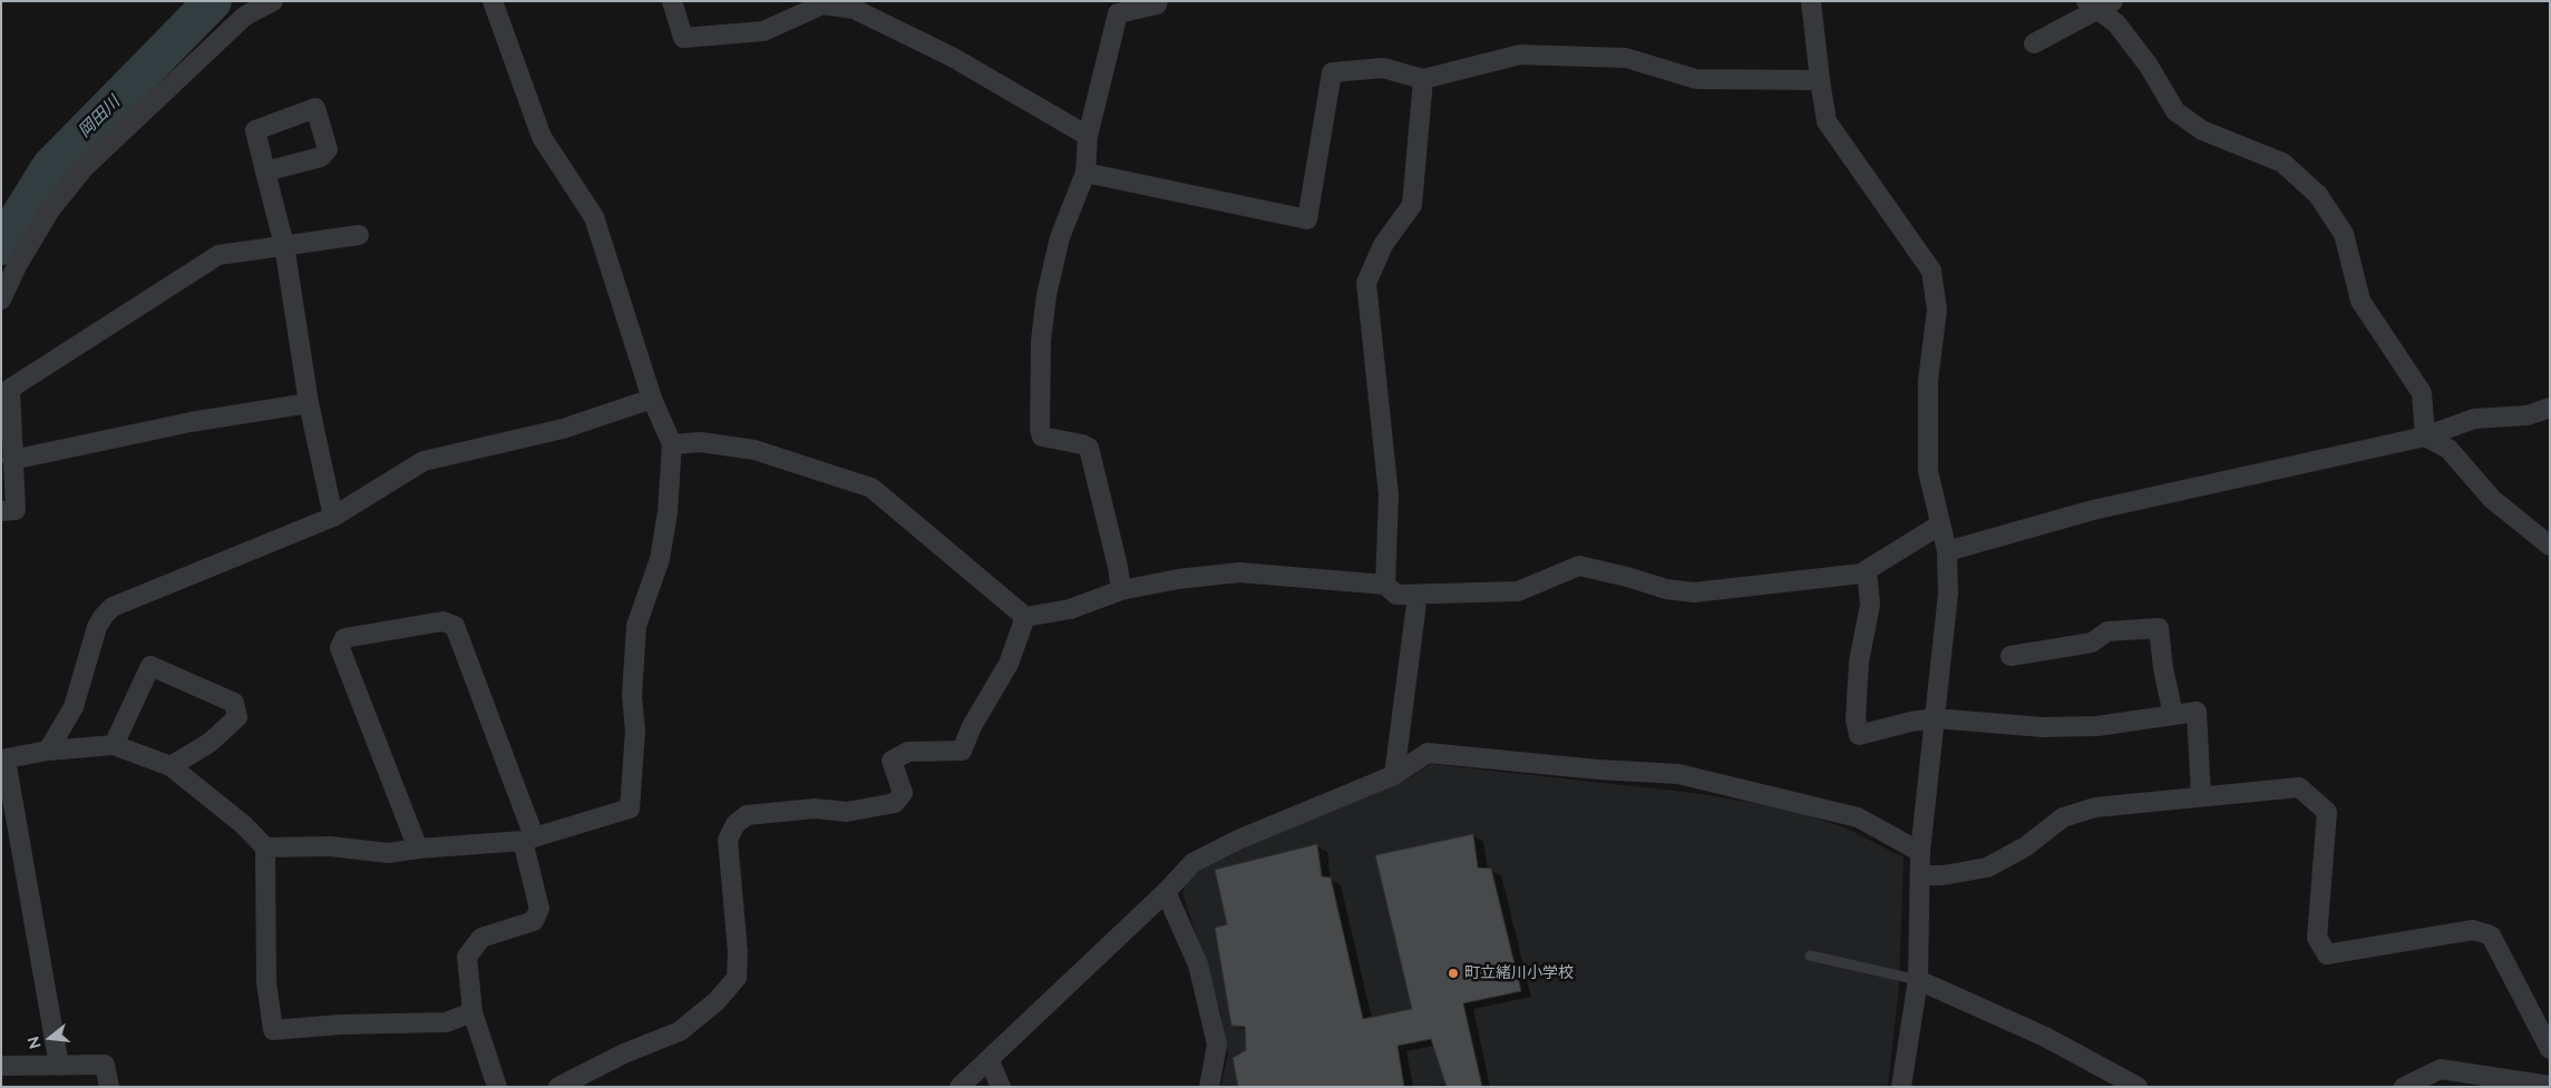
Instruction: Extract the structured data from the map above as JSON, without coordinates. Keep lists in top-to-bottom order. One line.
{"water":["岡田川"],"places":["町立緒川小学校"],"north":"left"}
